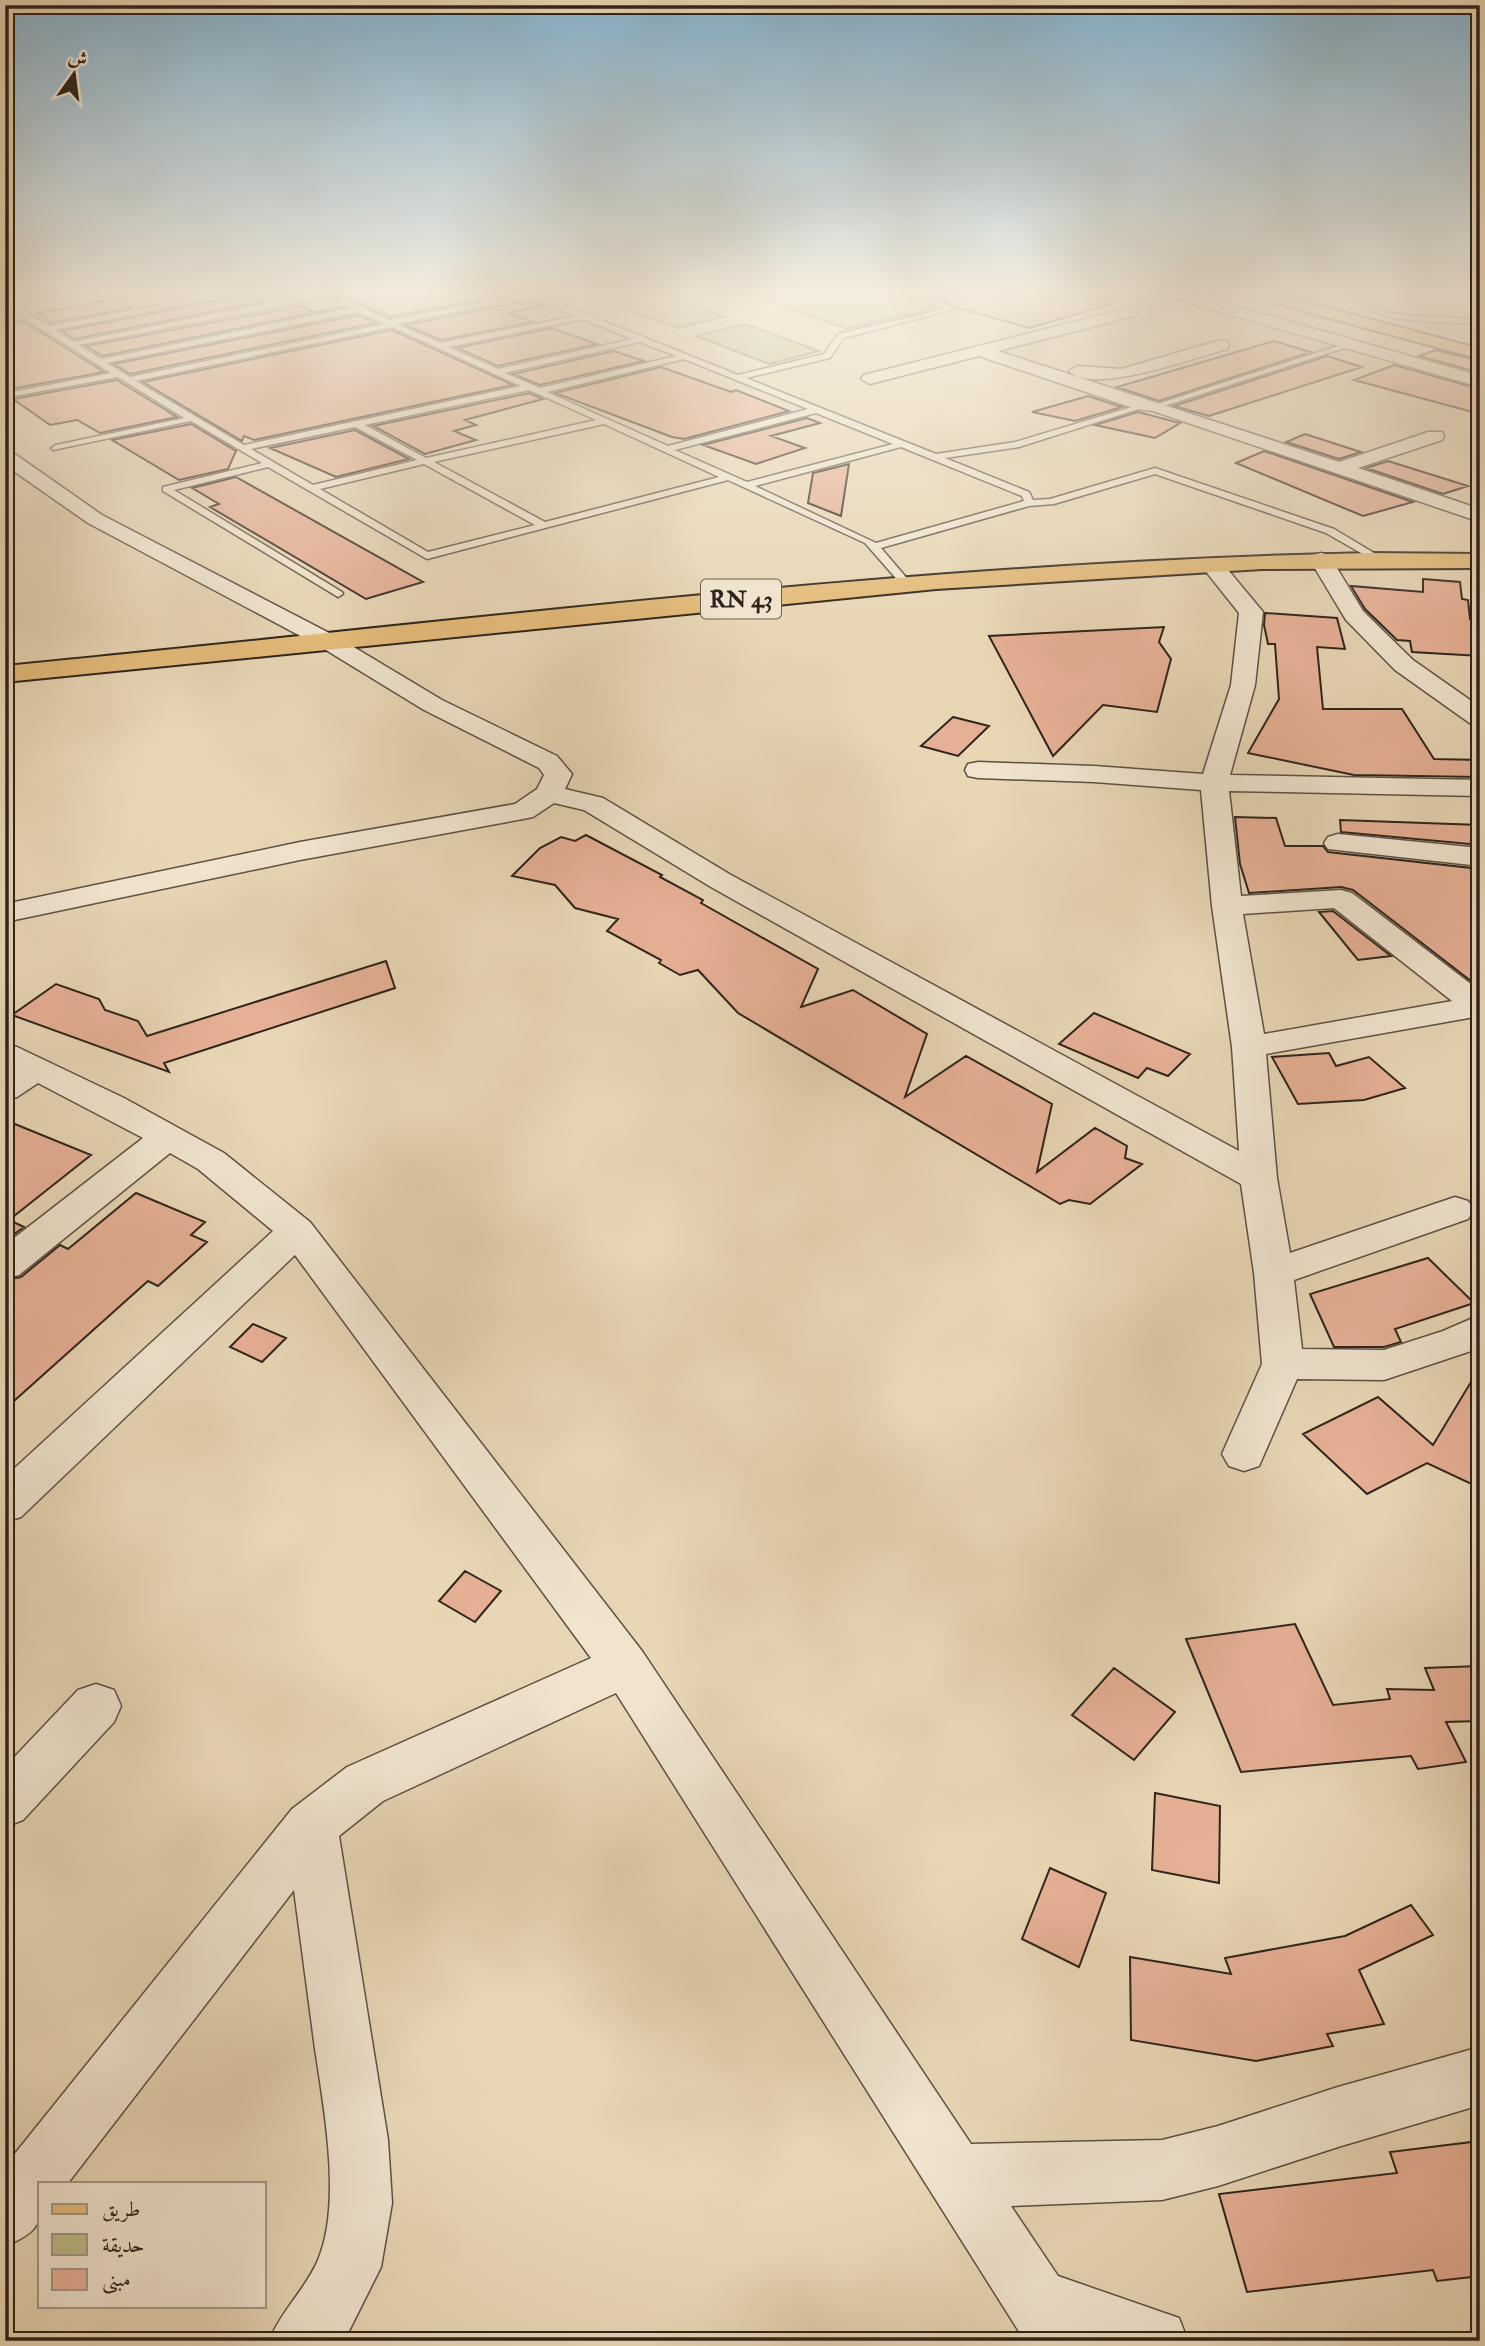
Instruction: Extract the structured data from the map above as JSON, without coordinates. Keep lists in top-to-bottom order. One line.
{"streets":{"main road":["RN 43"]},"legend":["طريق","حديقة","مبنى"],"north":"top"}
